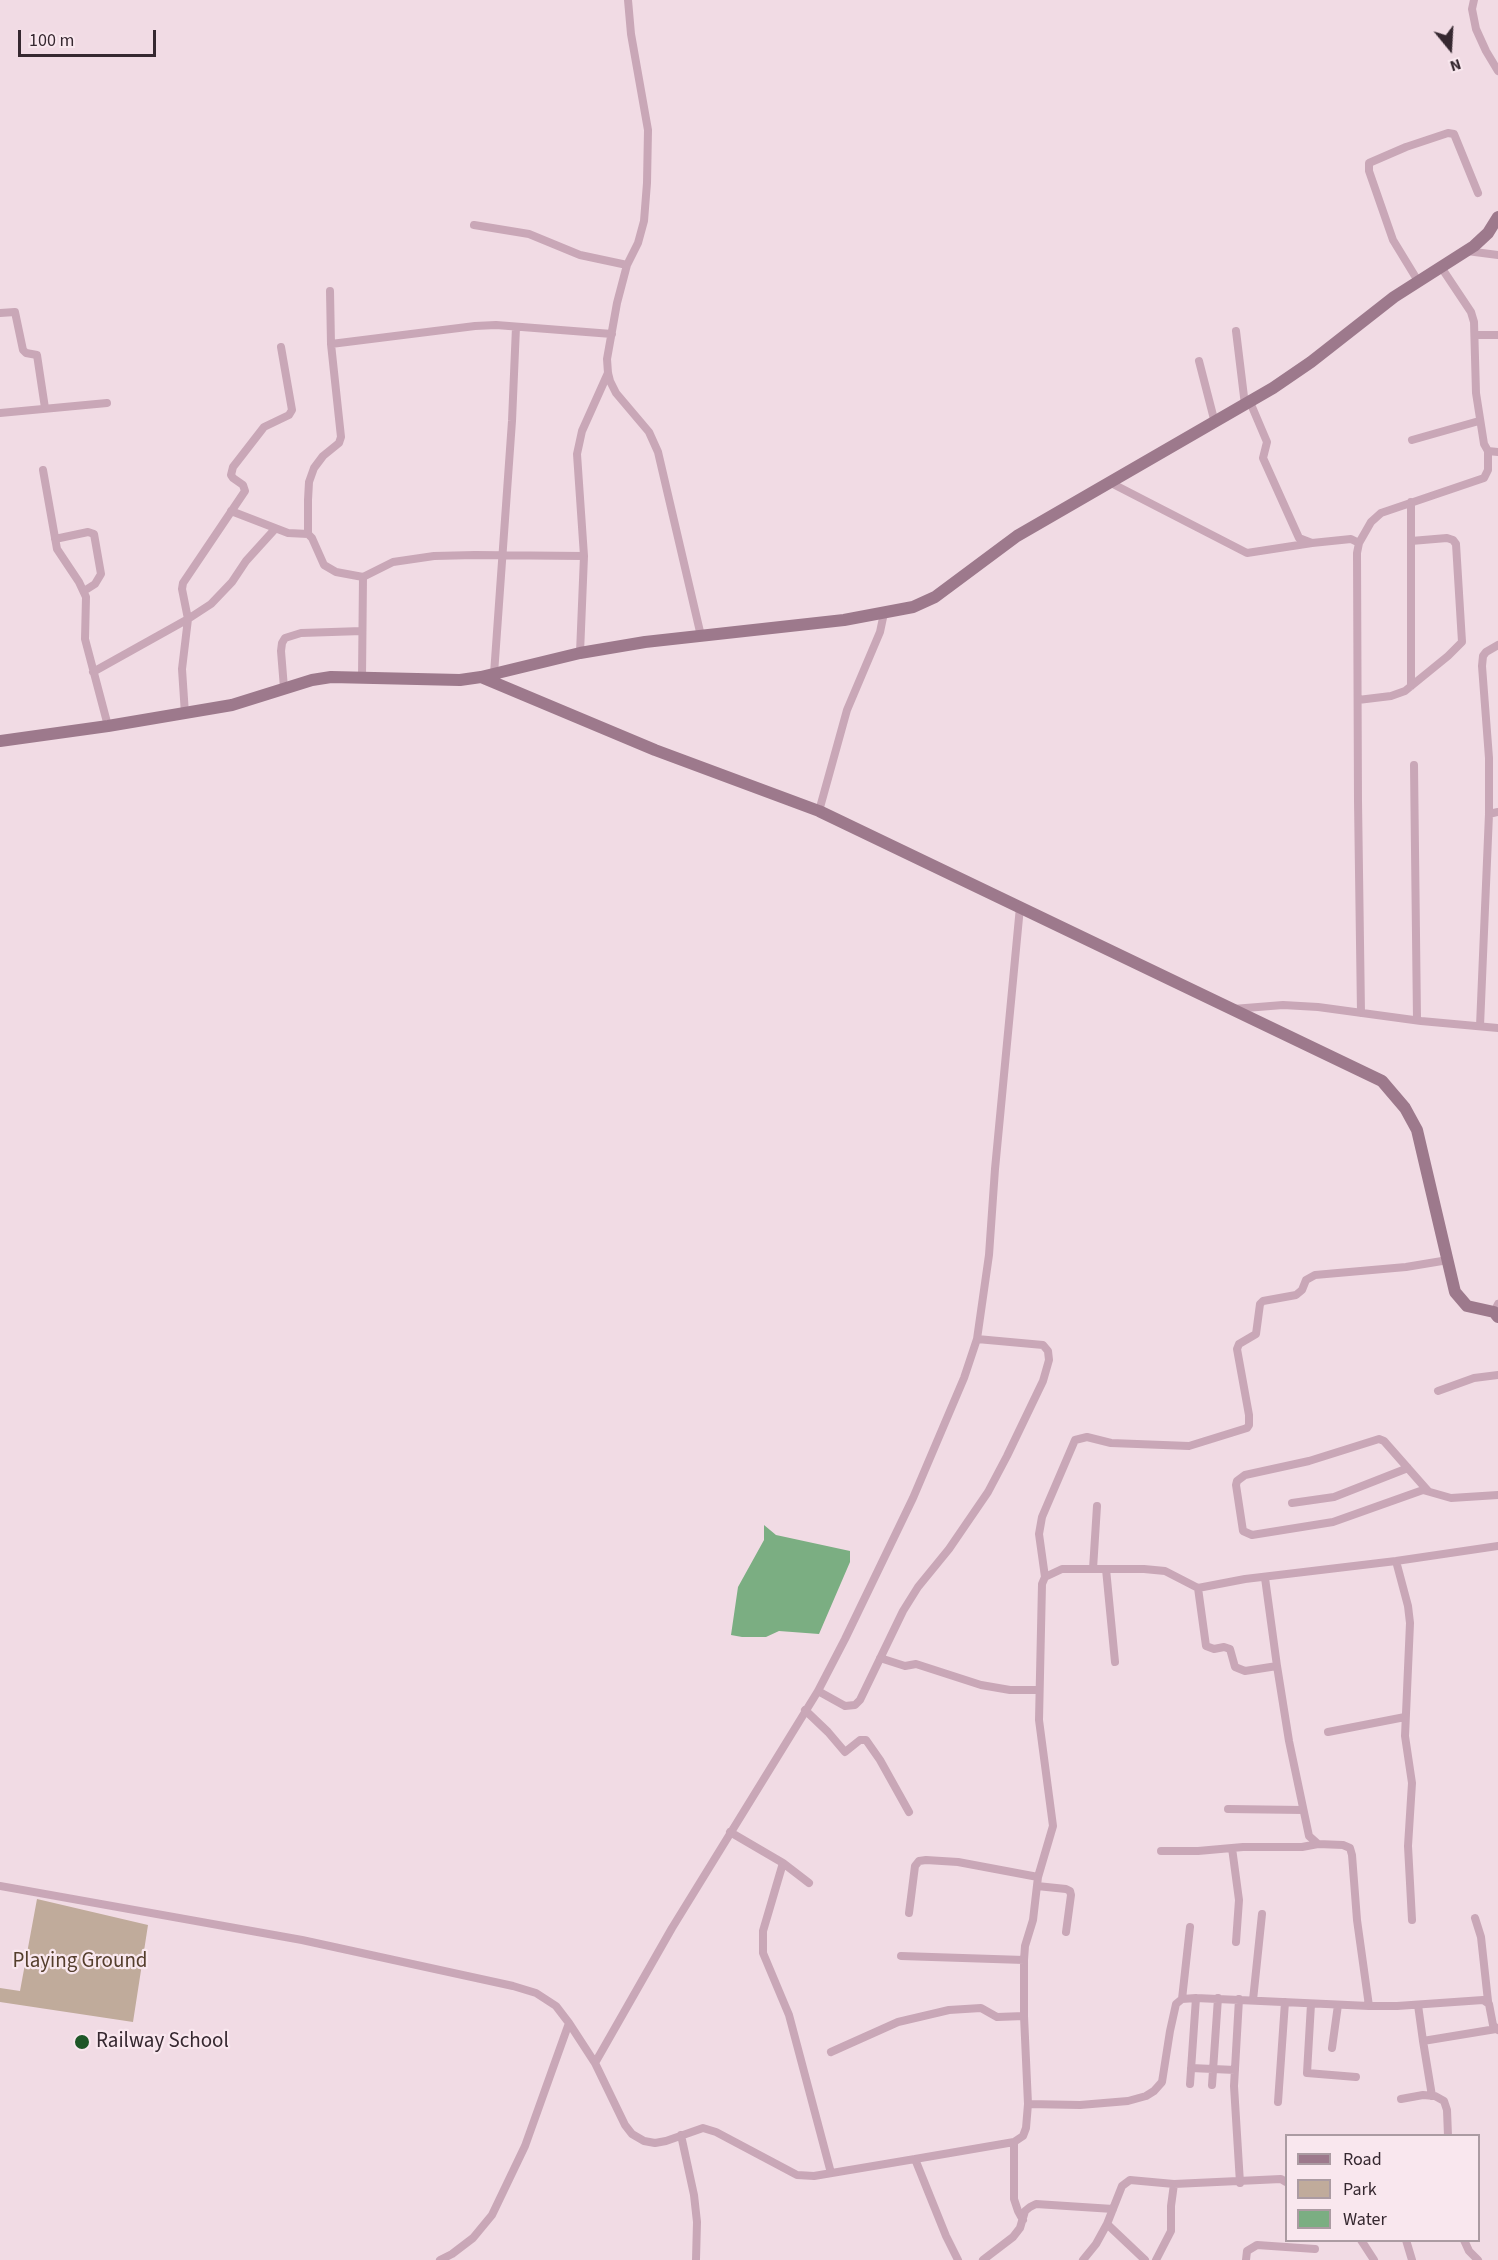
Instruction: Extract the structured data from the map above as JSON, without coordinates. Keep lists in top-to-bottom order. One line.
{"parks":["Playing Ground"],"places":["Railway School"],"legend":["Road","Park","Water"],"scale_bar":"100 m","north":"bottom"}
